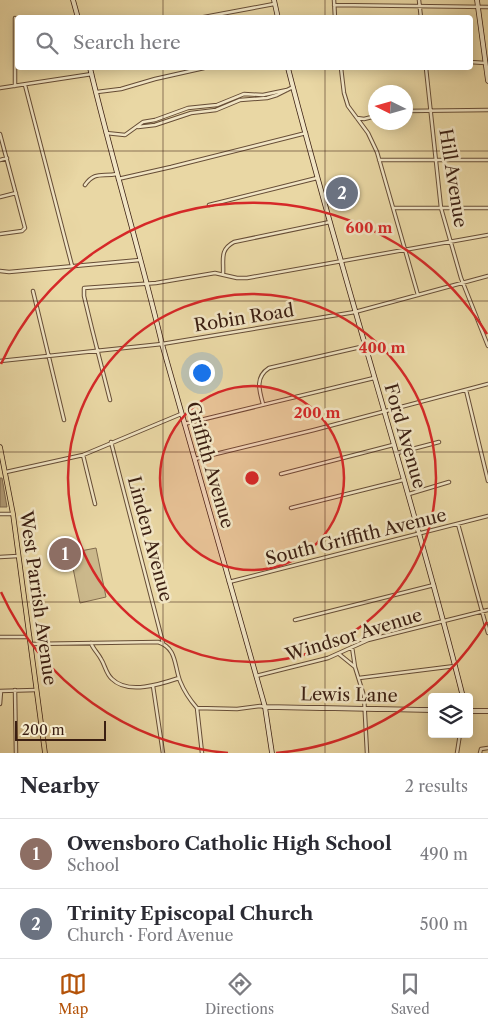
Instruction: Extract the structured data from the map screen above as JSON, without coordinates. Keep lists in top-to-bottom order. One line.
{"streets":{"main road":["West Parrish Avenue"],"street":["Hill Avenue","Robin Road","Ford Avenue","Griffith Avenue","South Griffith Avenue","Linden Avenue","Windsor Avenue","Lewis Lane"]},"crossings":[["Hill Avenue","Robin Road"],["Robin Road","Ford Avenue"],["Robin Road","Griffith Avenue"],["Ford Avenue","South Griffith Avenue"],["Ford Avenue","Windsor Avenue"],["Griffith Avenue","South Griffith Avenue"],["Griffith Avenue","Windsor Avenue"],["Griffith Avenue","Lewis Lane"]],"scale_bar":"200 m","north":"left","page":{"search":"Search here","pins":["2","1"],"scale":"200 m","heading":["Nearby","2 results"],"list":[{"mark":"1","name":"Owensboro Catholic High School","note":"School","value":"490 m"},{"mark":"2","name":"Trinity Episcopal Church","note":"Church · Ford Avenue","value":"500 m"}],"nav":["Map","Directions","Saved"]},"rings":["600 m","400 m","200 m"]}
